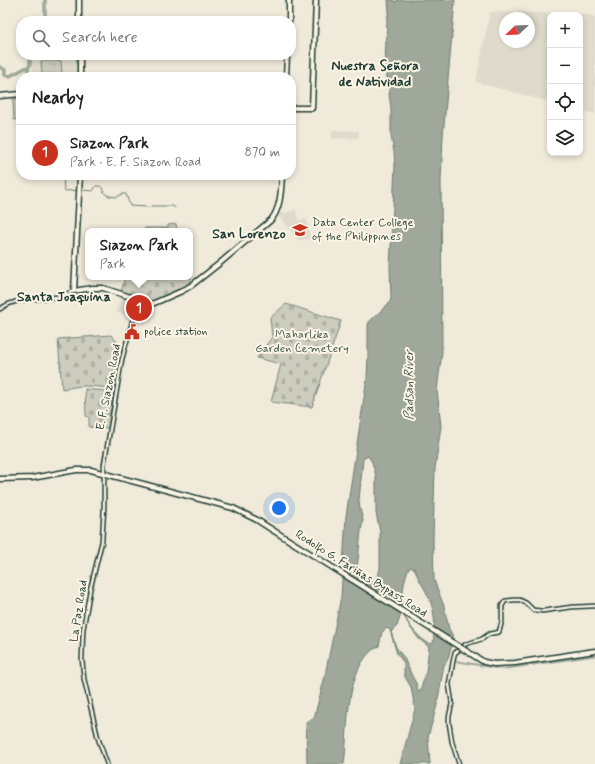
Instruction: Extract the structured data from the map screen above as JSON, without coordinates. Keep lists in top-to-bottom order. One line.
{"streets":{"main road":["Rodolfo G. Fariñas Bypass Road"],"street":["E. F. Siazon Road","La Paz Road"]},"crossings":[["E. F. Siazon Road","La Paz Road"],["Rodolfo G. Fariñas Bypass Road","La Paz Road"]],"districts":["Nuestra Señora de Natividad","San Lorenzo","Santa Joaquina"],"water":["Padsan River"],"parks":["Maharlika Garden Cemetery"],"places":{"school or university":["Data Center College of the Philippines"],"public building":["police station"]},"north":"bottom left","page":{"map_buttons":["+","−"],"search":"Search here","heading":"Nearby","list":[{"mark":"1","name":"Siazon Park","note":"Park · E. F. Siazon Road","value":"870 m"}],"popup":["Siazon Park","Park"],"pins":"1"}}
